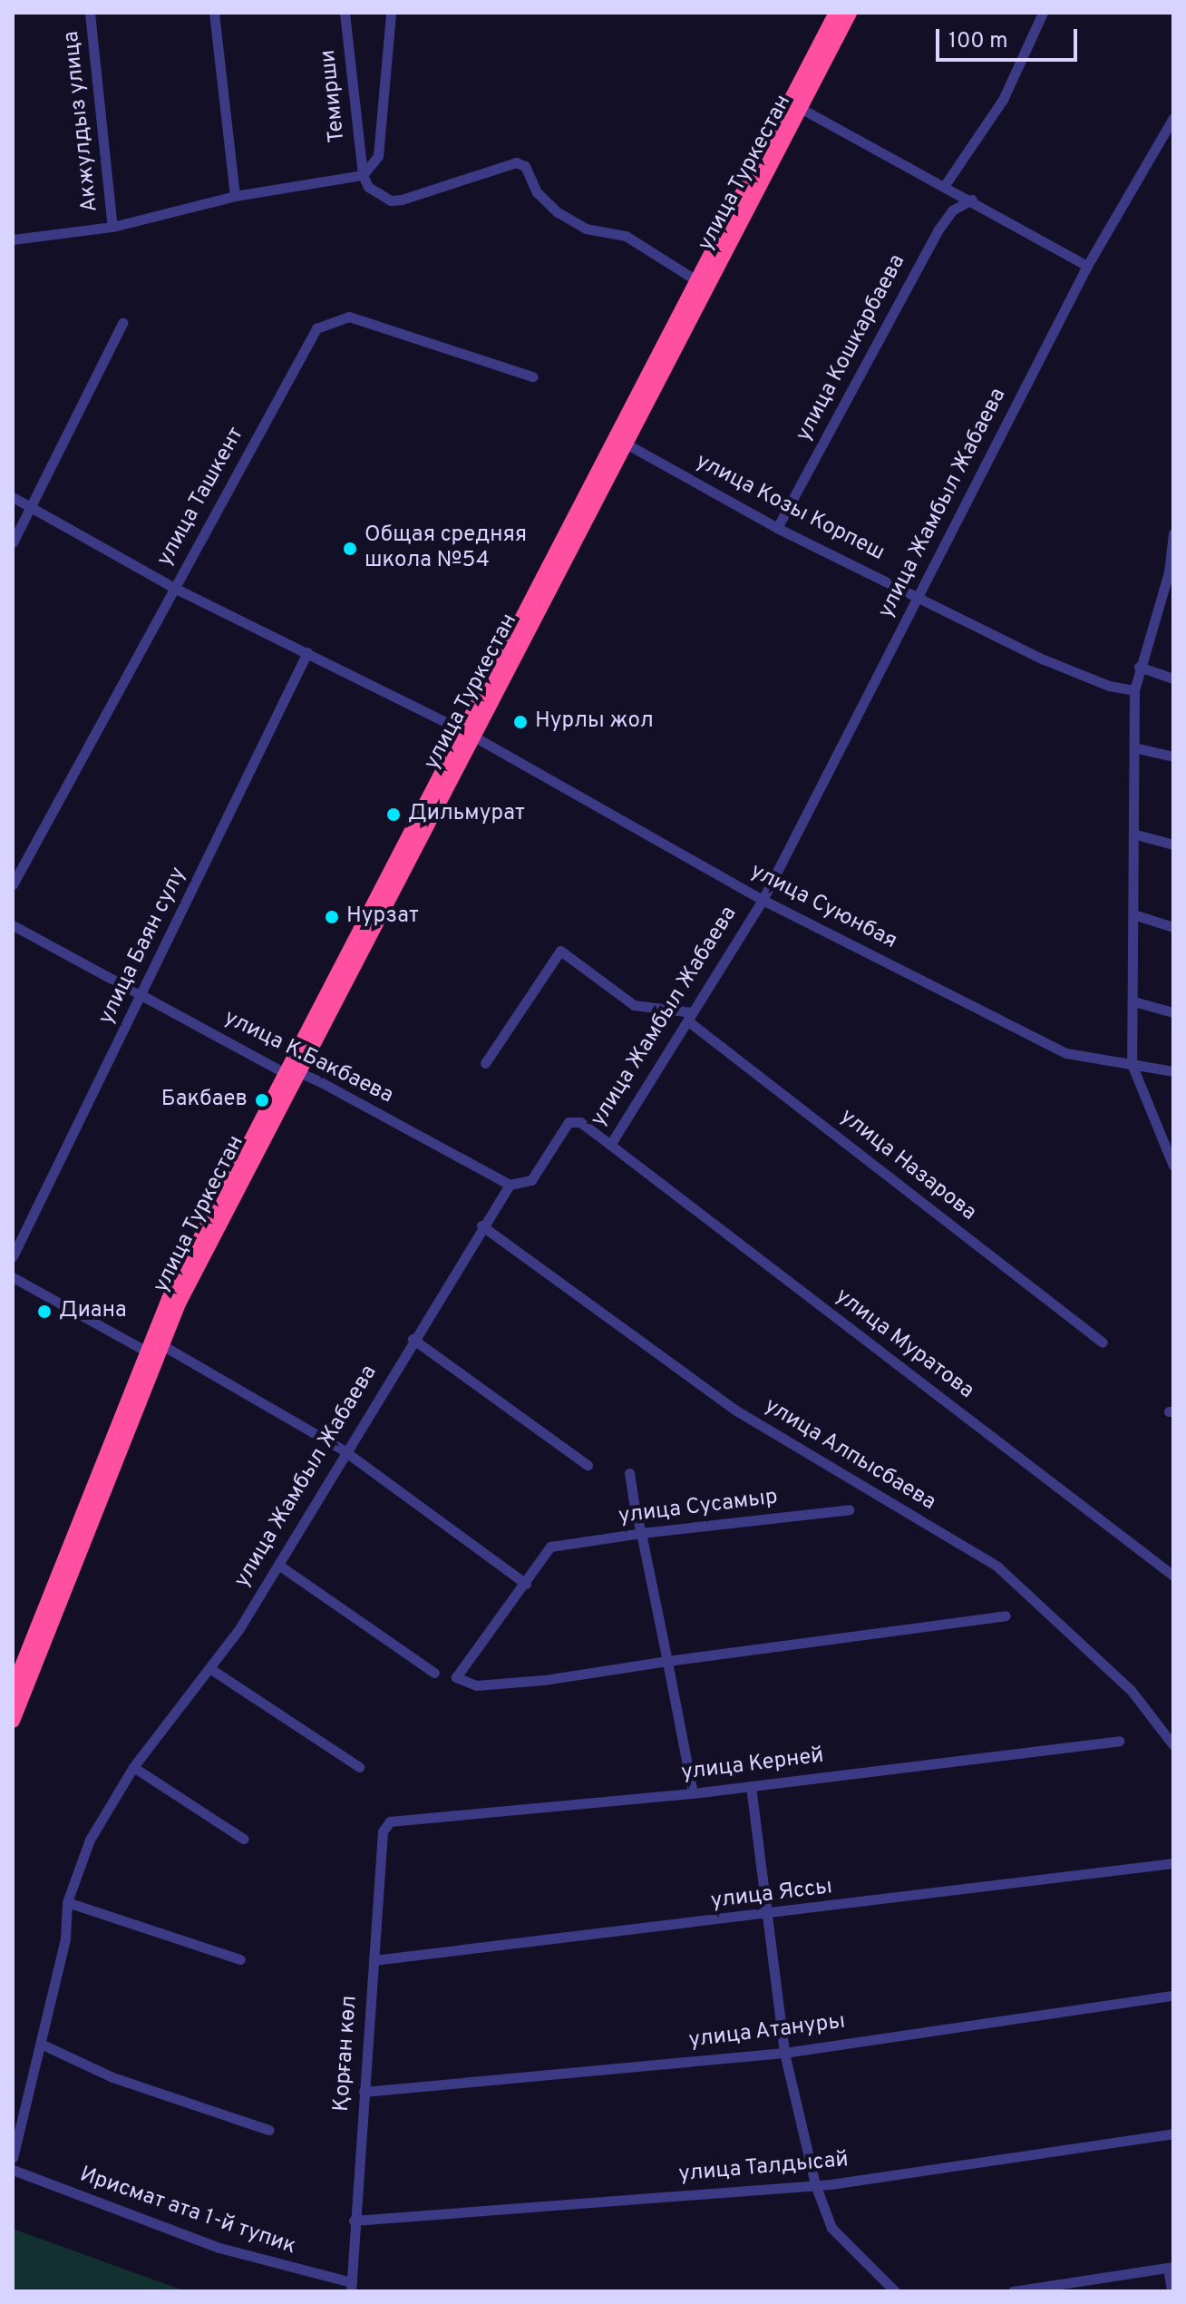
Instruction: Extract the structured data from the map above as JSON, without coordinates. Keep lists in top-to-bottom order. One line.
{"streets":{"highway":["улица Туркестан"],"street":["Темирши","Акжулдыз улица","улица Кошкарбаева","улица Ташкент","улица Жамбыл Жабаева","улица Козы Корпеш","улица Суюнбая","улица Баян сулу","улица К.Бакбаева","улица Назарова","улица Муратова","улица Алпысбаева","улица Сусамыр","улица Керней","улица Яссы","улица Атануры","Қорған көл","улица Талдысай","Ирисмат ата 1-й тупик"]},"crossings":[["улица Туркестан","улица Козы Корпеш"],["улица Туркестан","улица Суюнбая"],["улица Туркестан","улица К.Бакбаева"],["улица Кошкарбаева","улица Козы Корпеш"],["улица Ташкент","улица Суюнбая"],["улица Жамбыл Жабаева","улица Козы Корпеш"],["улица Жамбыл Жабаева","улица Суюнбая"],["улица Жамбыл Жабаева","улица К.Бакбаева"],["улица Жамбыл Жабаева","улица Назарова"],["улица Жамбыл Жабаева","улица Муратова"],["улица Жамбыл Жабаева","улица Алпысбаева"],["улица Суюнбая","улица Баян сулу"],["улица Баян сулу","улица К.Бакбаева"],["улица Керней","Қорған көл"],["улица Яссы","Қорған көл"],["улица Атануры","Қорған көл"],["Қорған көл","улица Талдысай"],["Қорған көл","Ирисмат ата 1-й тупик"]],"places":["Общая средняя школа №54","Нурлы жол","Дильмурат","Нурзат","Бакбаев","Диана"],"scale_bar":"100 m"}
